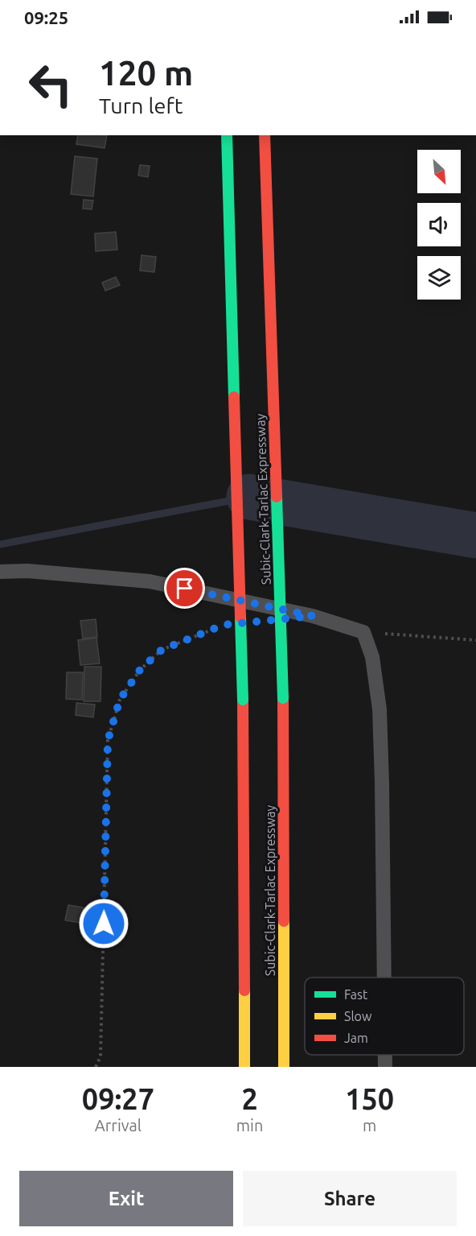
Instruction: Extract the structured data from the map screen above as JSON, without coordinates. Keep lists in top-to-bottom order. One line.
{"streets":{"highway":["Subic-Clark-Tarlac Expressway"]},"legend":["Fast","Slow","Jam"],"north":"bottom right","page":{"status":"09:25","turn":["120 m","Turn left"],"eta":["09:27","Arrival","2","min","150","m"],"buttons":["Exit","Share"]}}
